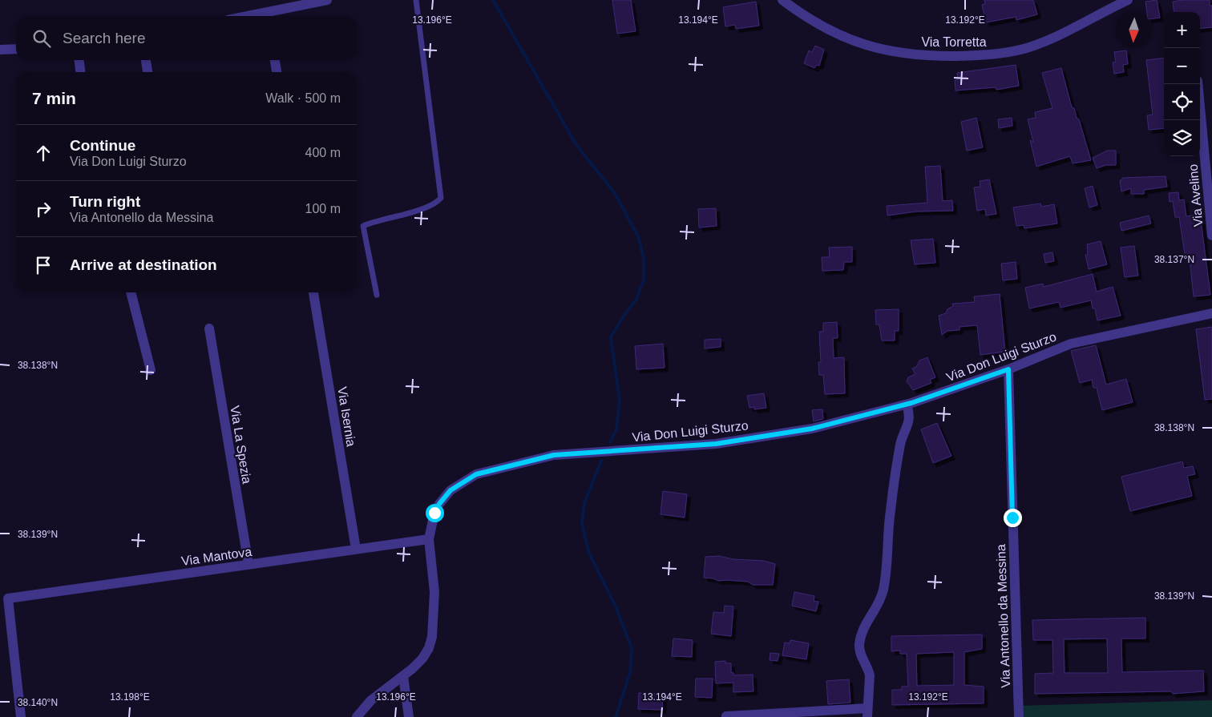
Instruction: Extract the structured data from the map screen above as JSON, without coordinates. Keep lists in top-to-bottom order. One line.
{"streets":{"street":["Via Torretta","Via Avelino","Via Don Luigi Sturzo","Via Isernia","Via La Spezia","Via Mantova","Via Antonello da Messina"]},"crossings":[["Via Don Luigi Sturzo","Via Mantova"],["Via Don Luigi Sturzo","Via Antonello da Messina"],["Via Isernia","Via Mantova"],["Via La Spezia","Via Mantova"]],"north":"bottom","page":{"map_buttons":["+","−"],"search":"Search here","heading":["7 min","Walk · 500 m"],"list":[["Continue","Via Don Luigi Sturzo","400 m"],["Turn right","Via Antonello da Messina","100 m"],"Arrive at destination"]},"coordinates":["13.196°E","13.194°E","13.192°E","38.137°N","38.138°N","38.139°N","13.198°E","38.140°N"]}
